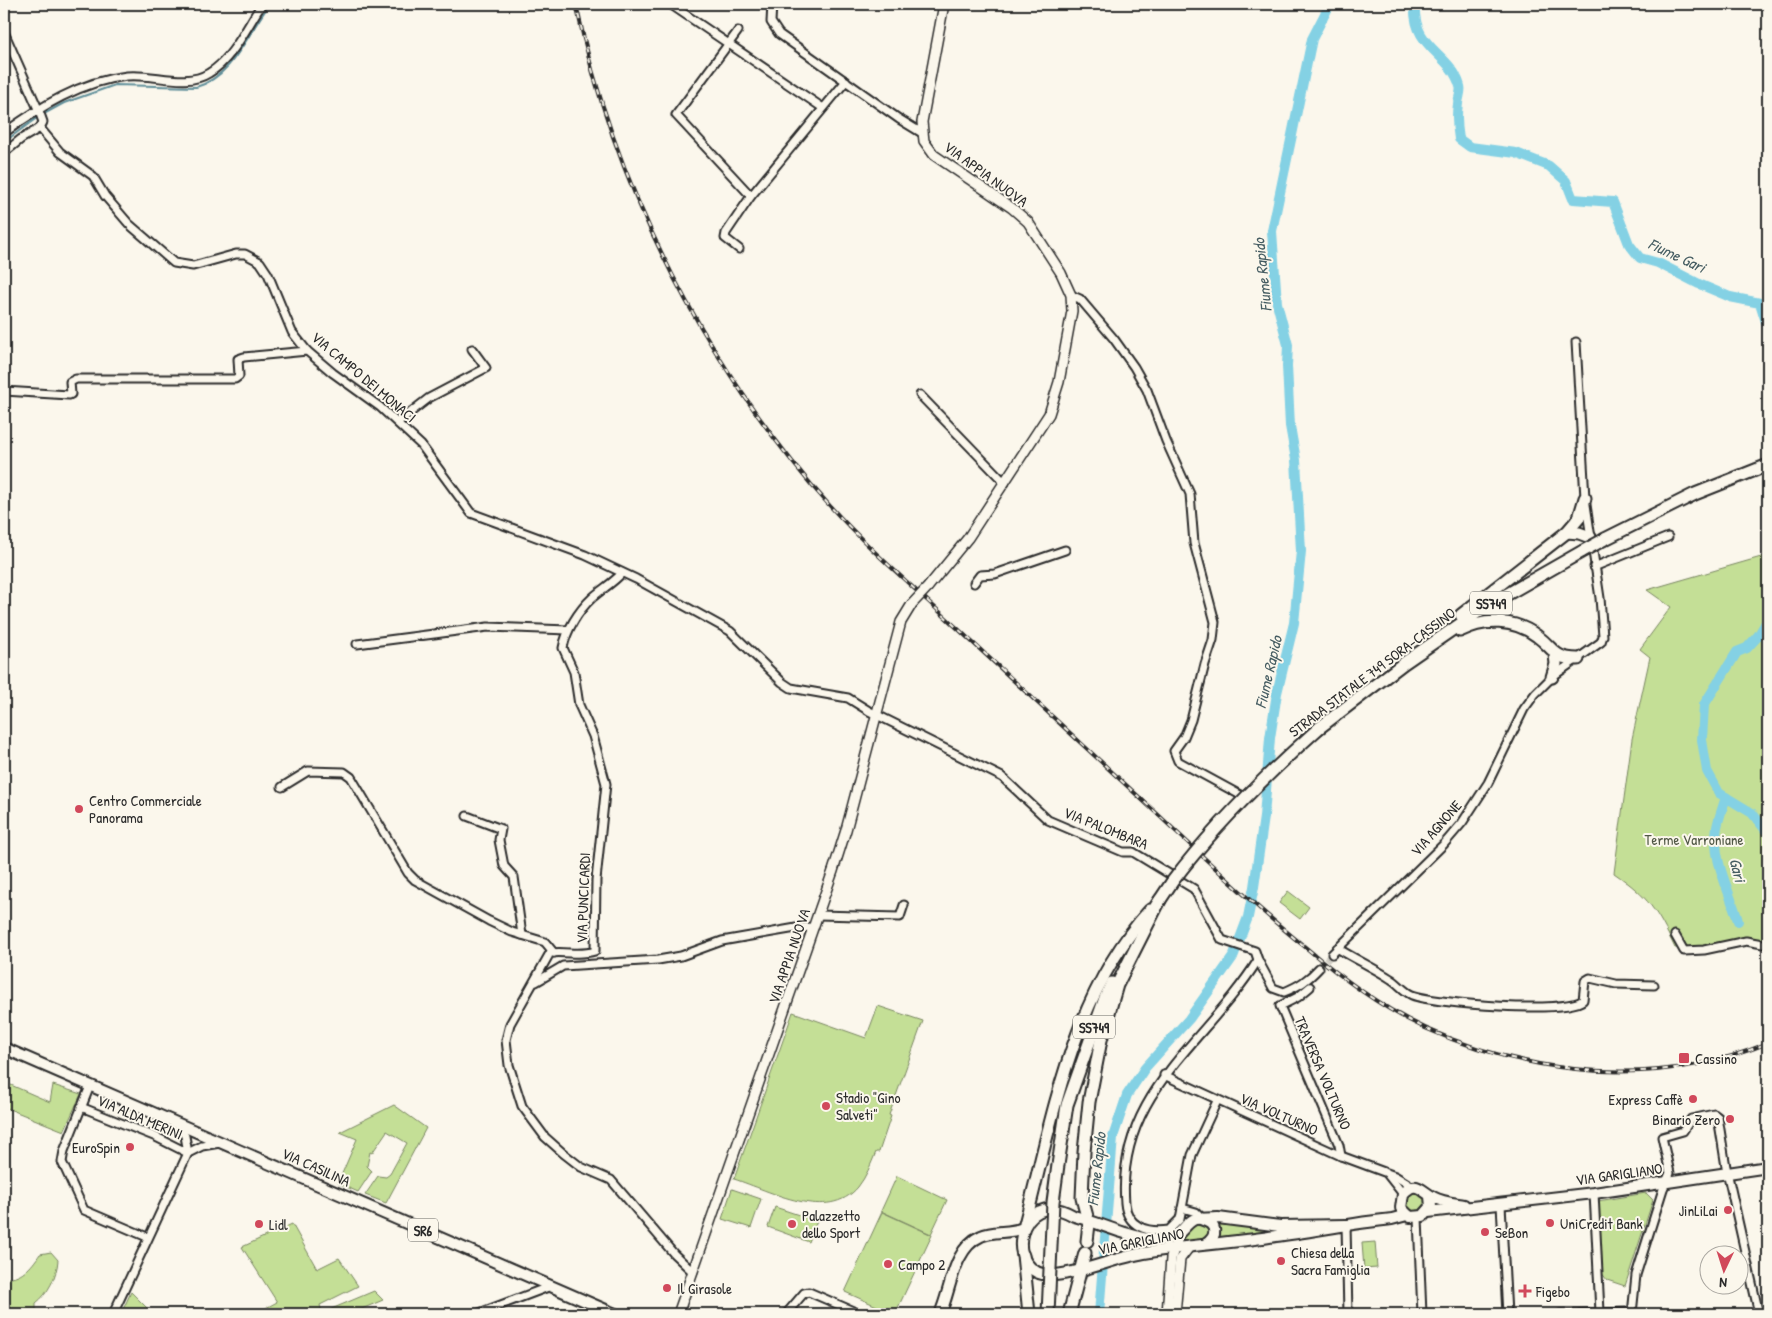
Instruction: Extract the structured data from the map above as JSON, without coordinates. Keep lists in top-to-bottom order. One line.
{"streets":{"highway":["SS749","STRADA STATALE 749 SORA-CASSINO"],"main road":["VIA CASILINA","VIA GARIGLIANO","SR6"],"street":["VIA APPIA NUOVA","VIA CAMPO DEI MONACI","VIA PALOMBARA","VIA AGNONE","VIA PUNCICARDI","TRAVERSA VOLTURNO","VIA VOLTURNO","VIA ALDA MERINI"]},"crossings":[["VIA APPIA NUOVA","VIA CAMPO DEI MONACI"],["VIA APPIA NUOVA","VIA PALOMBARA"],["VIA APPIA NUOVA","VIA PUNCICARDI"],["VIA CAMPO DEI MONACI","VIA PALOMBARA"],["TRAVERSA VOLTURNO","VIA VOLTURNO"],["VIA VOLTURNO","VIA GARIGLIANO"]],"water":["Fiume Gari","Fiume Rapido","Gari"],"parks":["Terme Varroniane"],"places":{"other":["Centro Commerciale Panorama","Express Caffè","Stadio \"Gino Salveti\"","Binario Zero","EuroSpin","JinLiLai","UniCredit Bank","Lidl","Palazzetto dello Sport","SeBon","Chiesa della Sacra Famiglia","Campo 2","Il Girasole"],"transit":["Cassino"],"health":["Figebo"]},"north":"bottom"}
